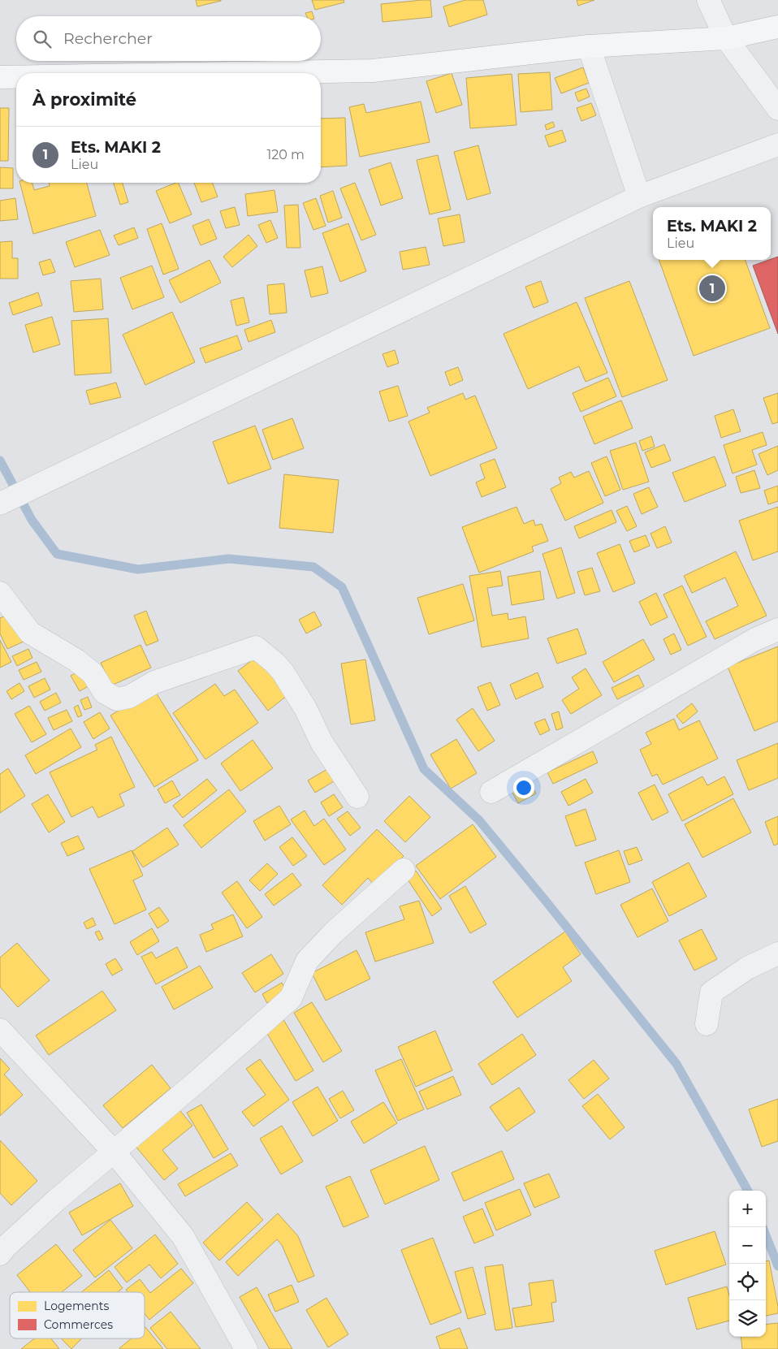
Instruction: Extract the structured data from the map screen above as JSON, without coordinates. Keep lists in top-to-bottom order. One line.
{"legend":["Logements","Commerces"],"page":{"search":"Rechercher","heading":"À proximité","list":[{"mark":"1","name":"Ets. MAKI 2","note":"Lieu","value":"120 m"}],"popup":["Ets. MAKI 2","Lieu"],"pins":"1","map_buttons":["+","−"]}}
